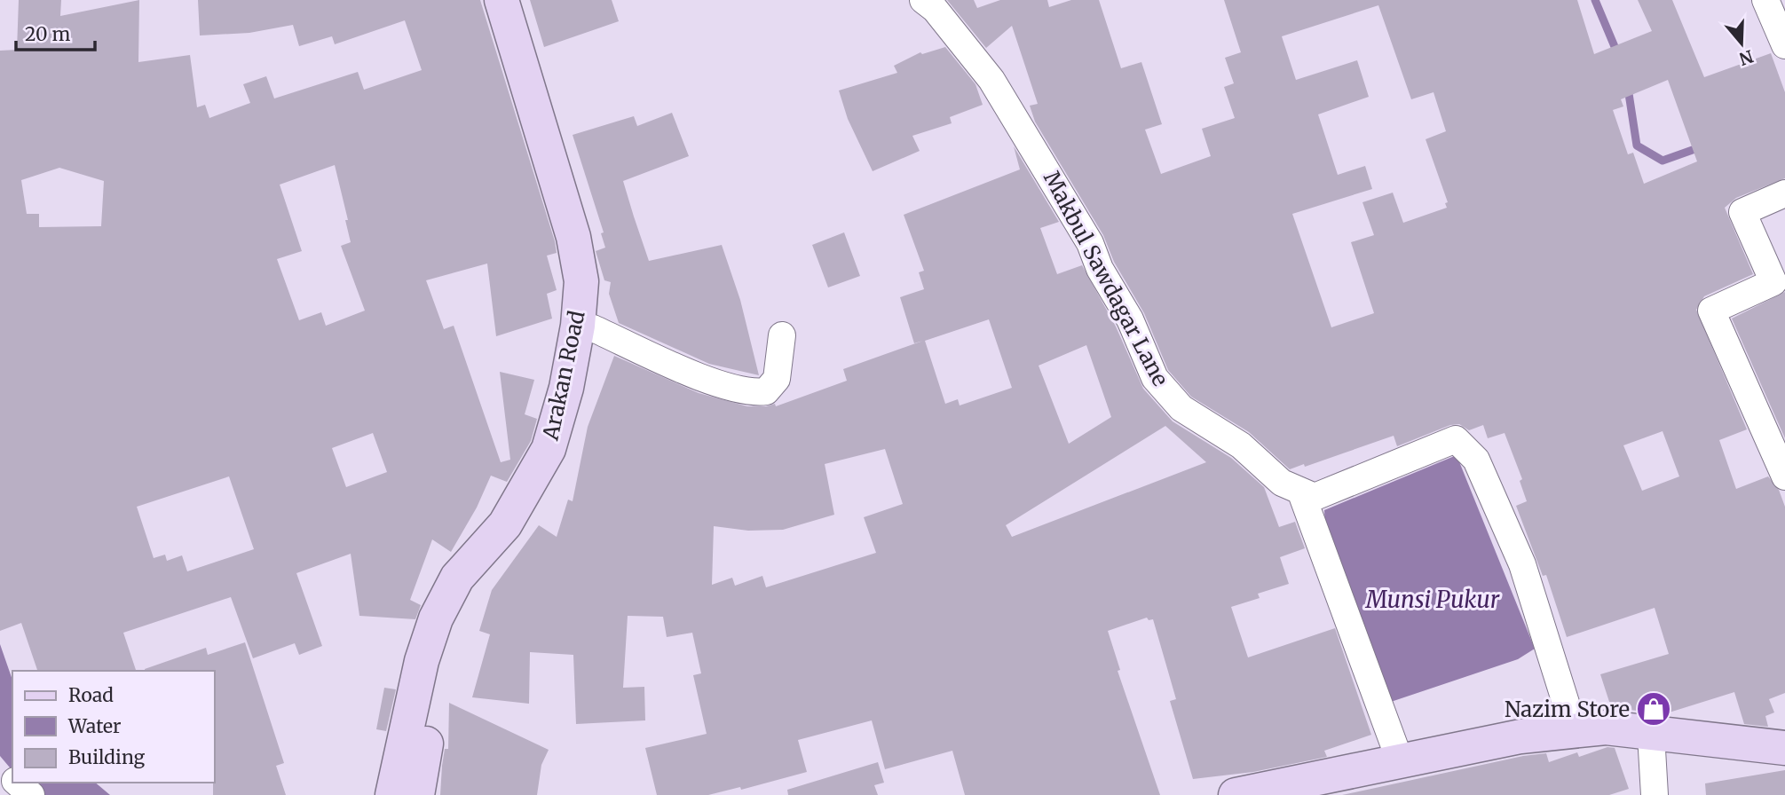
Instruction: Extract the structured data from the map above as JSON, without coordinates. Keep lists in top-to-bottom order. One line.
{"streets":{"main road":["Arakan Road"],"street":["Makbul Sawdagar Lane"]},"water":["Munsi Pukur"],"places":{"shop":["Nazim Store"]},"legend":["Road","Water","Building"],"scale_bar":"20 m","north":"bottom"}
